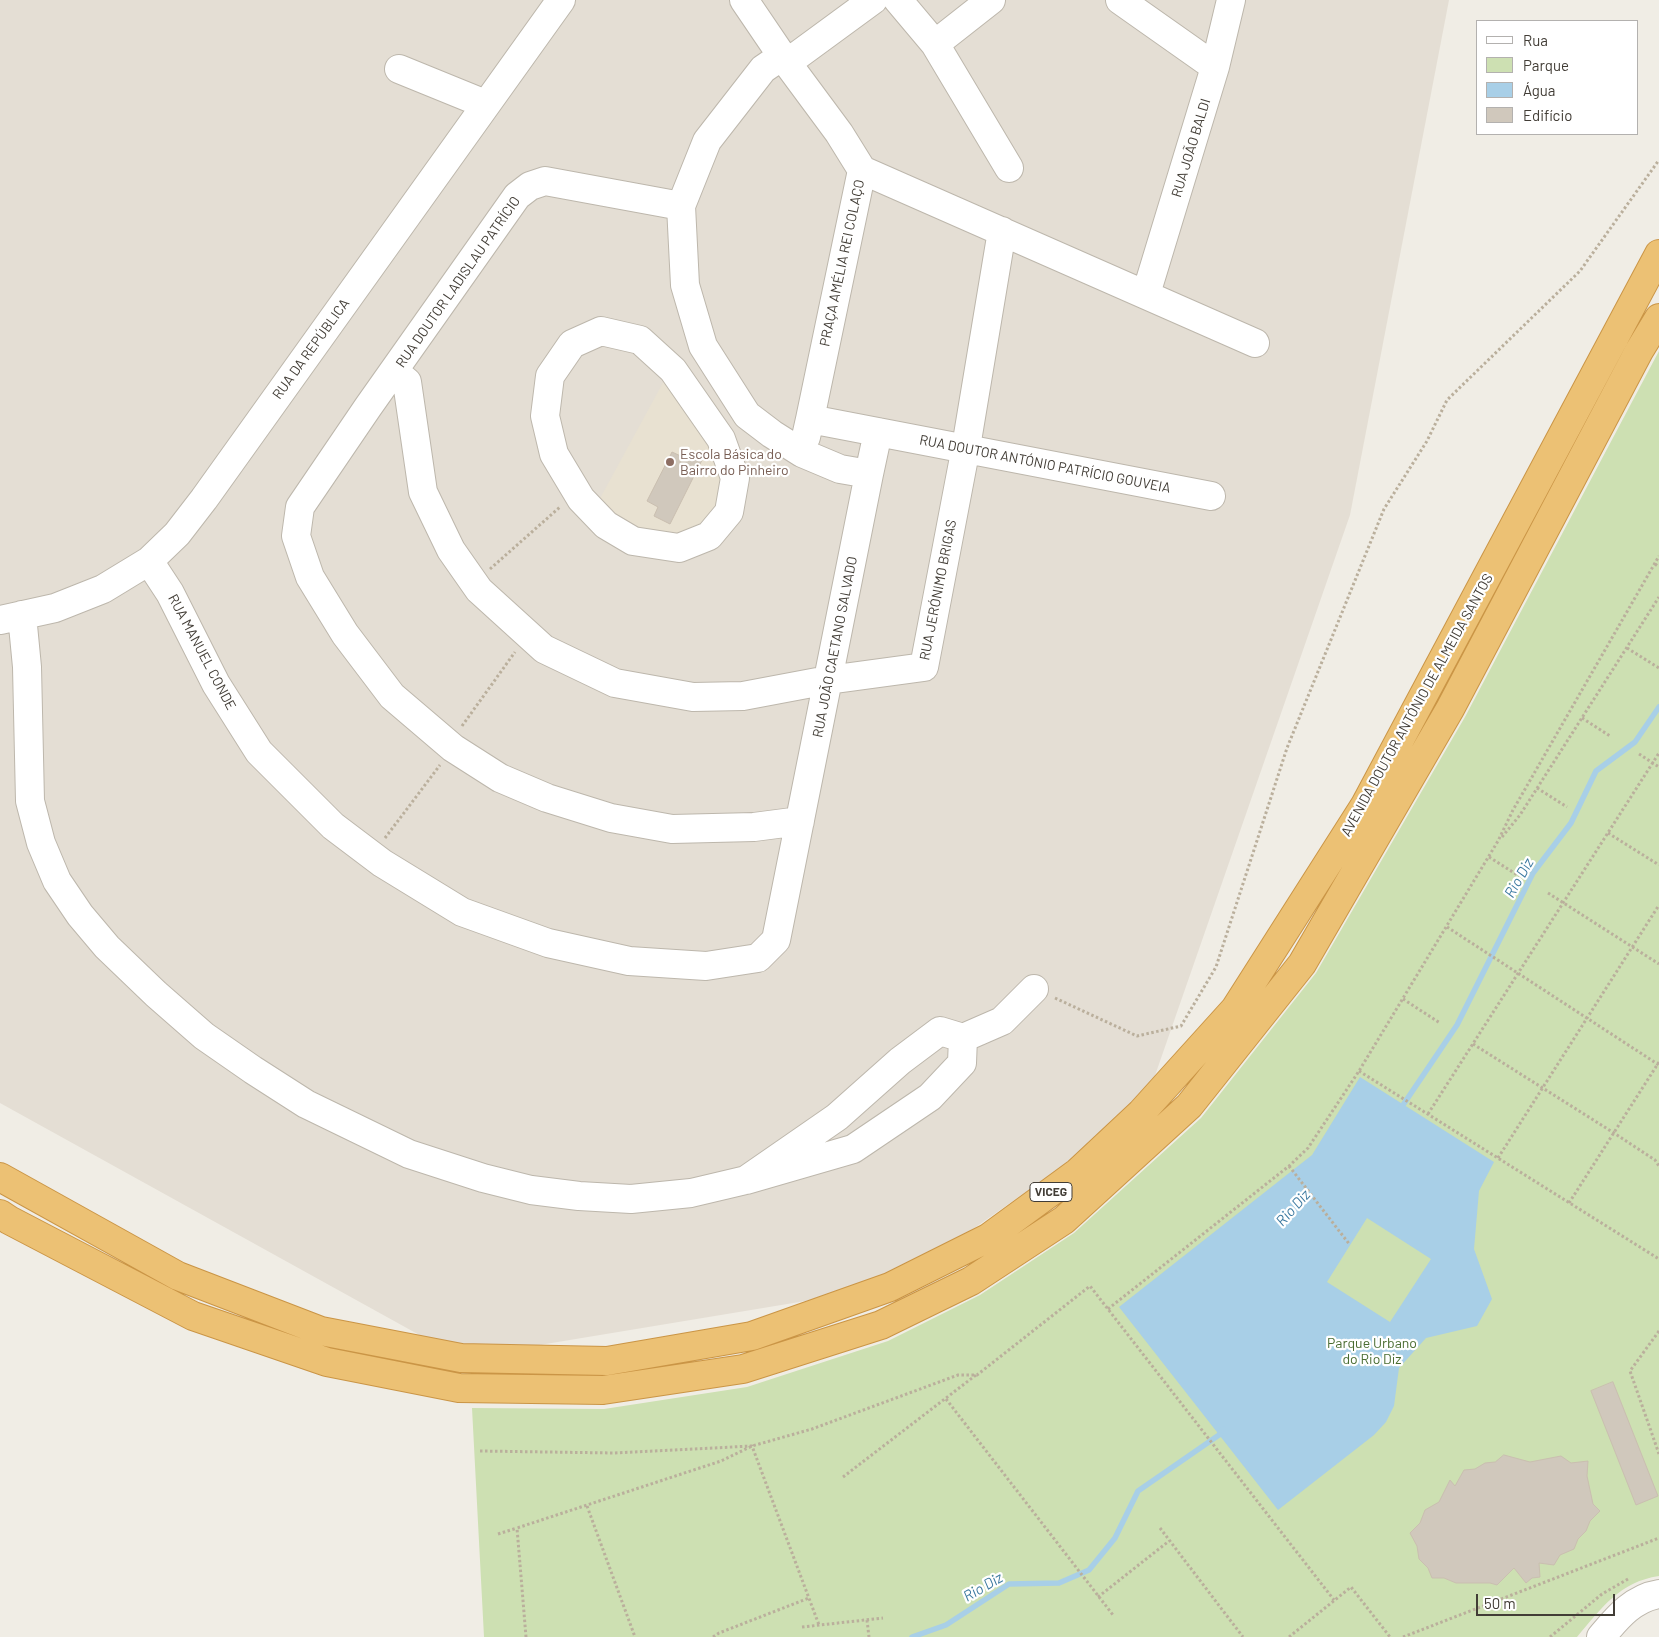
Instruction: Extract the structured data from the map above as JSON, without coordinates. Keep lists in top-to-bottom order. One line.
{"streets":{"highway":["AVENIDA DOUTOR ANTÓNIO DE ALMEIDA SANTOS","VICEG"],"street":["RUA JOÃO BALDI","PRAÇA AMÉLIA REI COLAÇO","RUA DOUTOR LADISLAU PATRÍCIO","RUA DA REPÚBLICA","RUA DOUTOR ANTÓNIO PATRÍCIO GOUVEIA","RUA JERÓNIMO BRIGAS","RUA JOÃO CAETANO SALVADO","RUA MANUEL CONDE"]},"crossings":[["RUA JOÃO BALDI","PRAÇA AMÉLIA REI COLAÇO"],["PRAÇA AMÉLIA REI COLAÇO","RUA DOUTOR ANTÓNIO PATRÍCIO GOUVEIA"],["RUA DA REPÚBLICA","RUA MANUEL CONDE"],["RUA DOUTOR ANTÓNIO PATRÍCIO GOUVEIA","RUA JERÓNIMO BRIGAS"],["RUA JERÓNIMO BRIGAS","RUA JOÃO CAETANO SALVADO"],["RUA JOÃO CAETANO SALVADO","RUA MANUEL CONDE"]],"water":["Rio Diz"],"parks":["Parque Urbano do Rio Diz"],"places":["Escola Básica do Bairro do Pinheiro"],"legend":["Rua","Parque","Água","Edifício"],"scale_bar":"50 m"}
